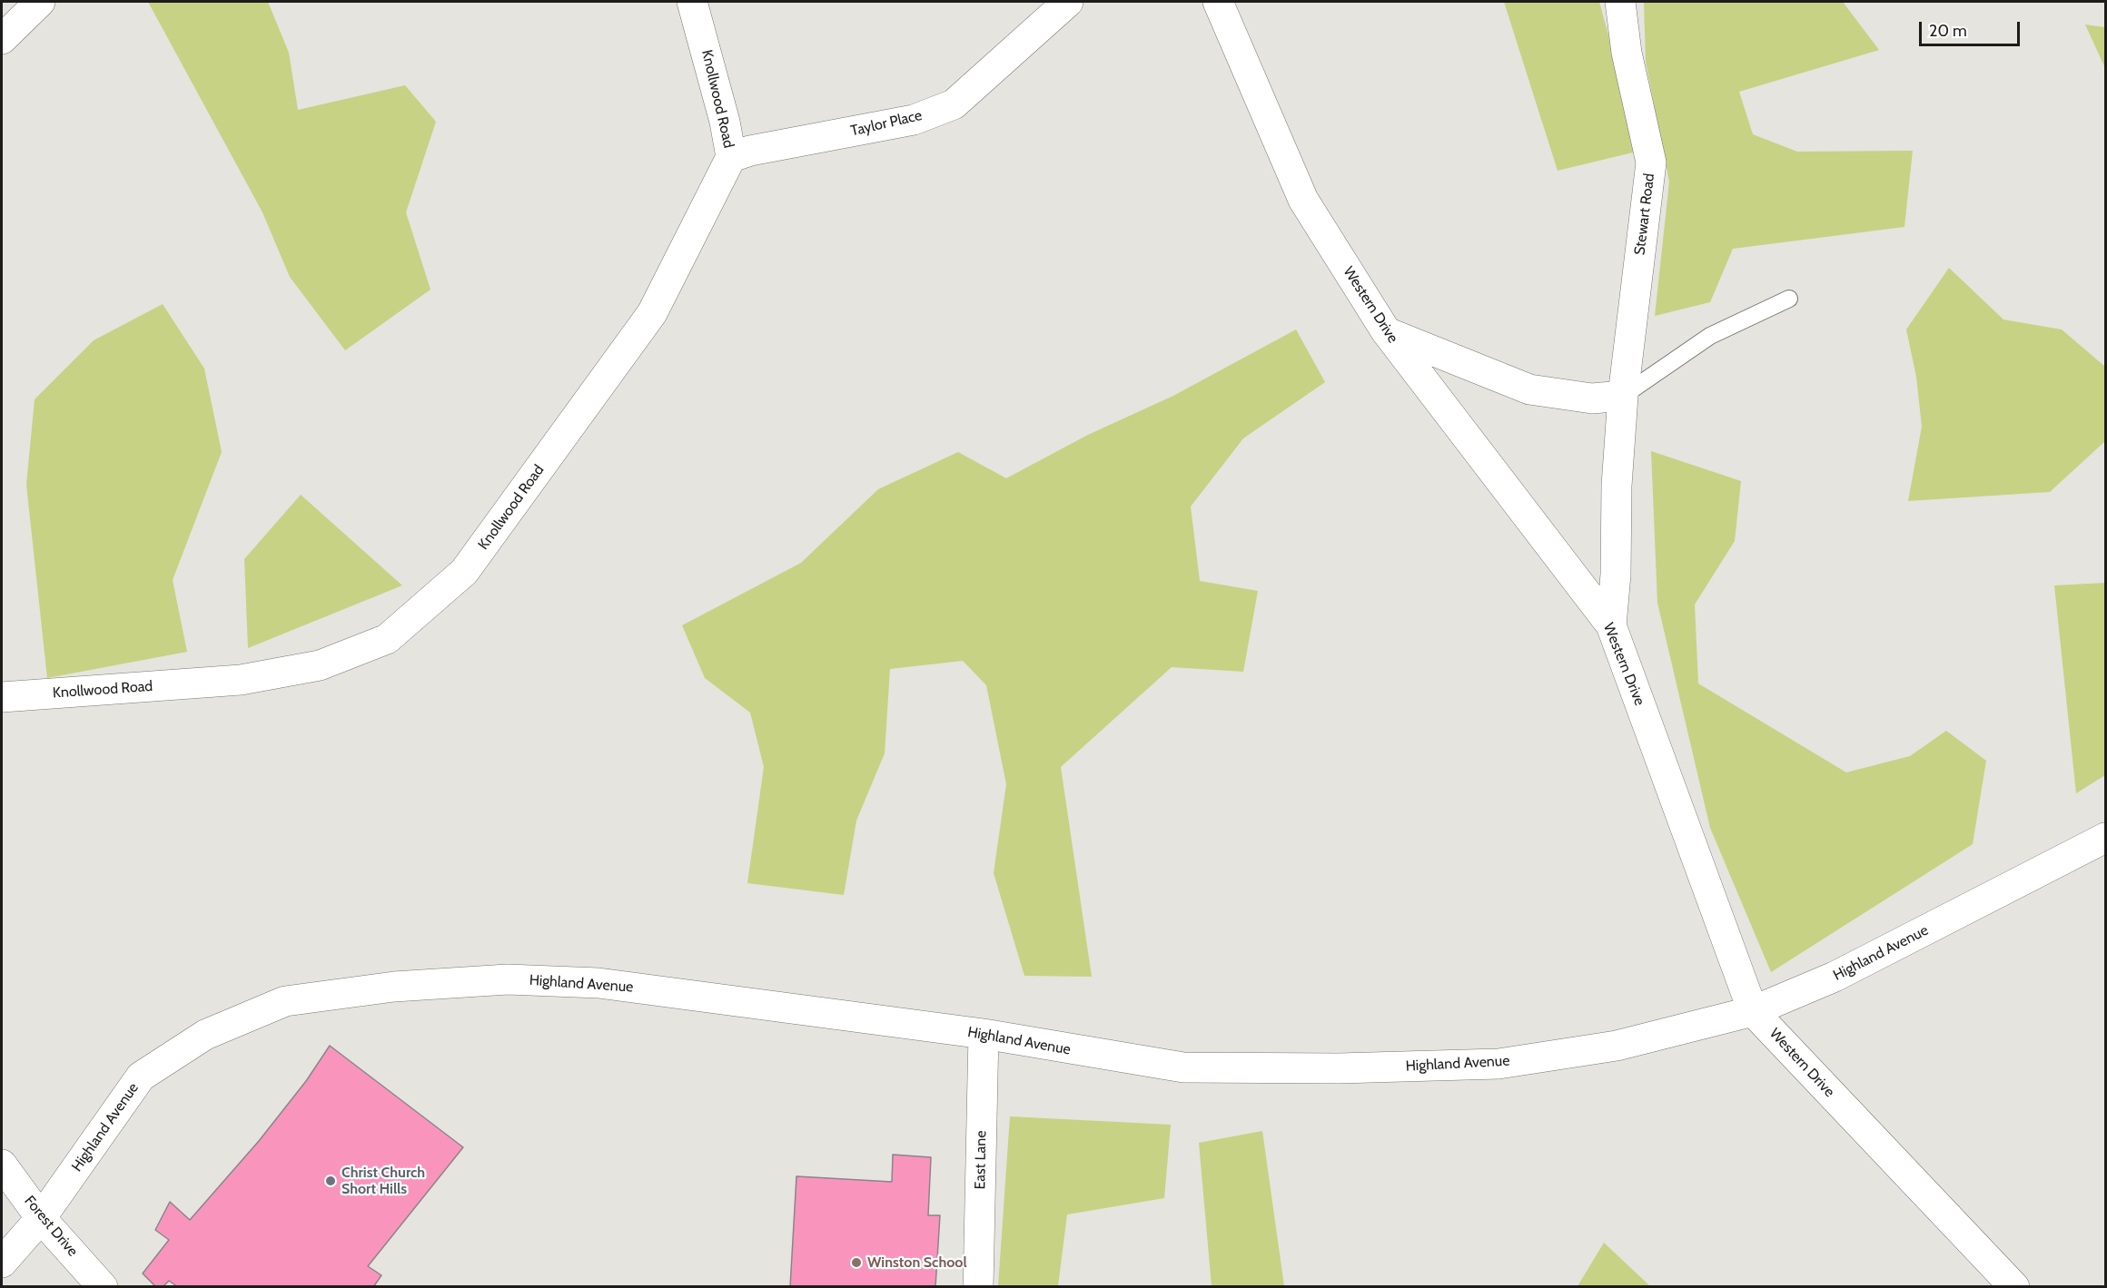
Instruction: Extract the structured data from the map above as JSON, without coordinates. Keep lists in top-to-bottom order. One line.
{"streets":{"street":["Knollwood Road","Taylor Place","Stewart Road","Western Drive","Highland Avenue","East Lane","Forest Drive"]},"crossings":[["Knollwood Road","Taylor Place"],["Stewart Road","Western Drive"],["Western Drive","Highland Avenue"],["Highland Avenue","East Lane"],["Highland Avenue","Forest Drive"]],"places":["Christ Church Short Hills","Winston School"],"scale_bar":"20 m"}
